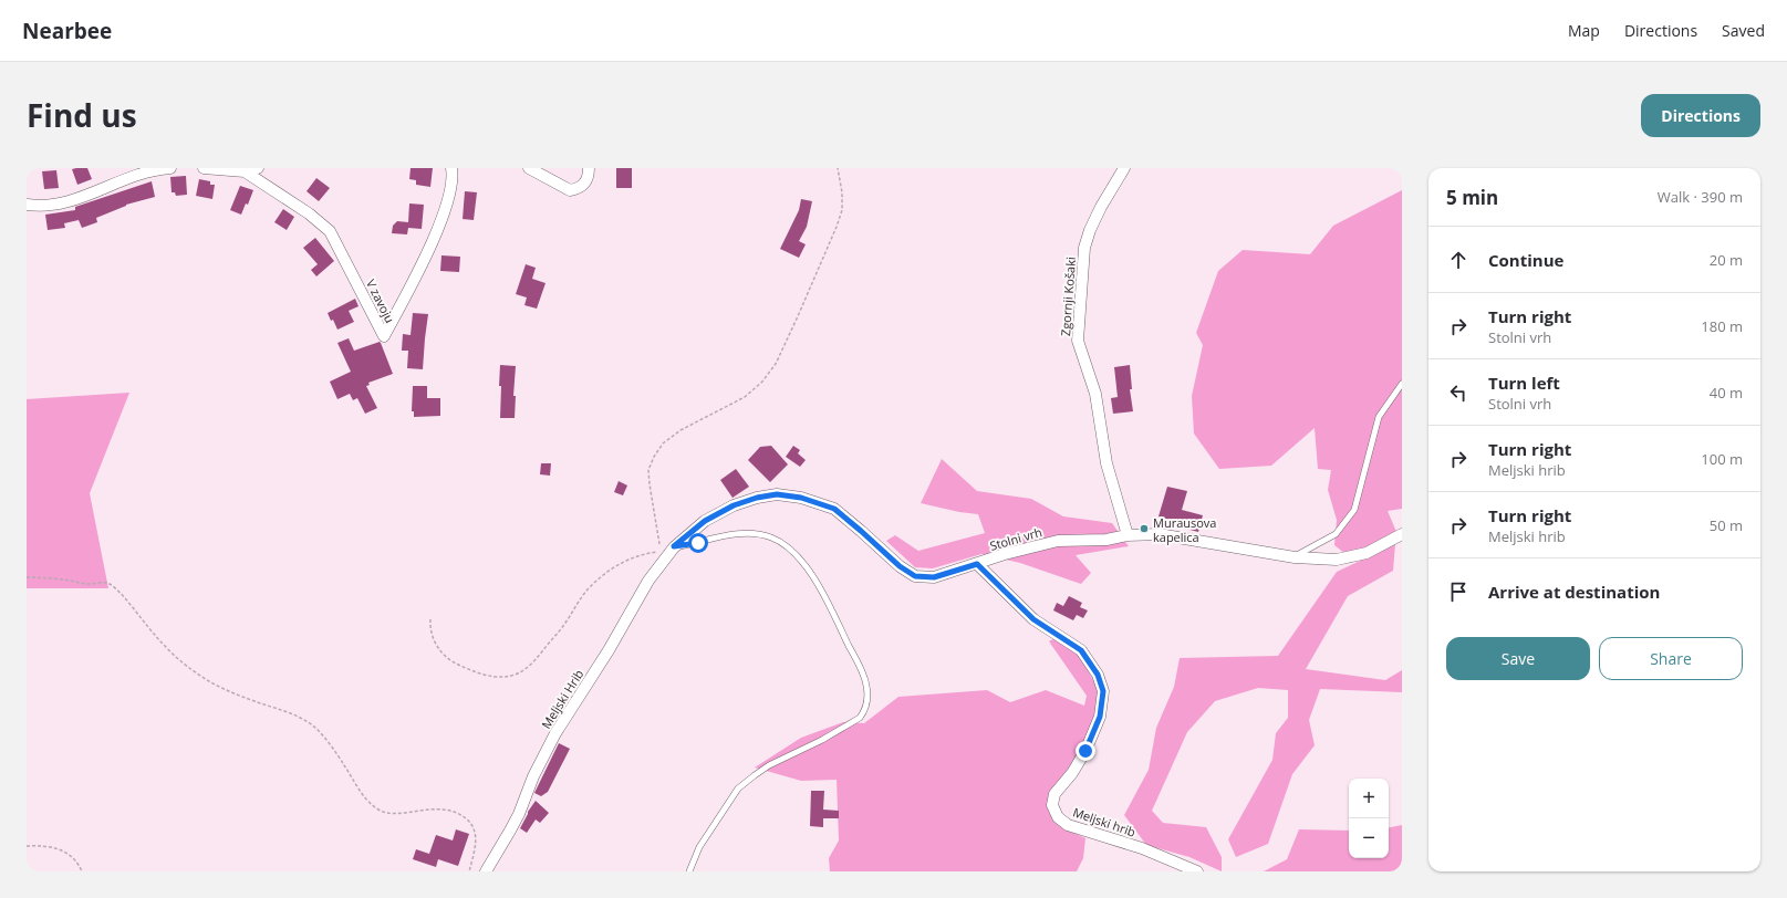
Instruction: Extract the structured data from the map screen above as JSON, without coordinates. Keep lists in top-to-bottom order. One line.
{"streets":{"street":["Zgornji Košaki","V zavoju","Stolni vrh","Meljski Hrib","Meljski hrib"]},"crossings":[["Zgornji Košaki","Stolni vrh"],["Stolni vrh","Meljski Hrib"],["Stolni vrh","Meljski hrib"]],"places":["Murausova kapelica"],"page":{"header":"Nearbee","nav":["Map","Directions","Saved"],"title":"Find us","buttons":["Directions",["Save","Share"]],"heading":["5 min","Walk · 390 m"],"list":[["Continue","20 m"],["Turn right","Stolni vrh","180 m"],["Turn left","Stolni vrh","40 m"],["Turn right","Meljski hrib","100 m"],["Turn right","Meljski hrib","50 m"],"Arrive at destination"],"map_buttons":["+","−"]}}
